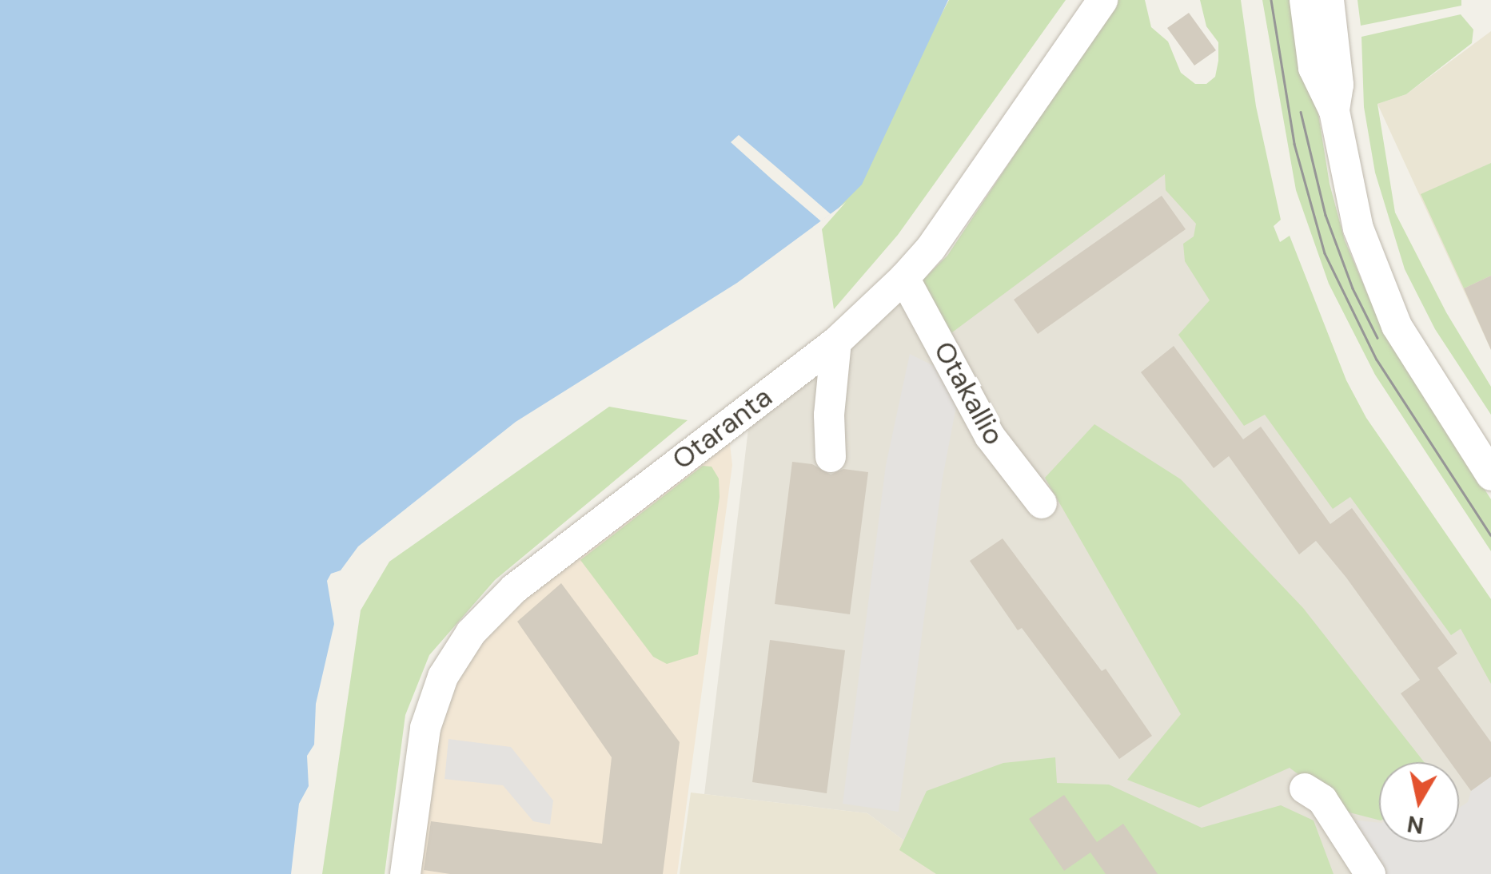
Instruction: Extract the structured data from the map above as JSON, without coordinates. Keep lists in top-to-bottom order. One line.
{"streets":{"street":["Otakallio","Otaranta"]},"crossings":[["Otakallio","Otaranta"]],"north":"bottom"}
